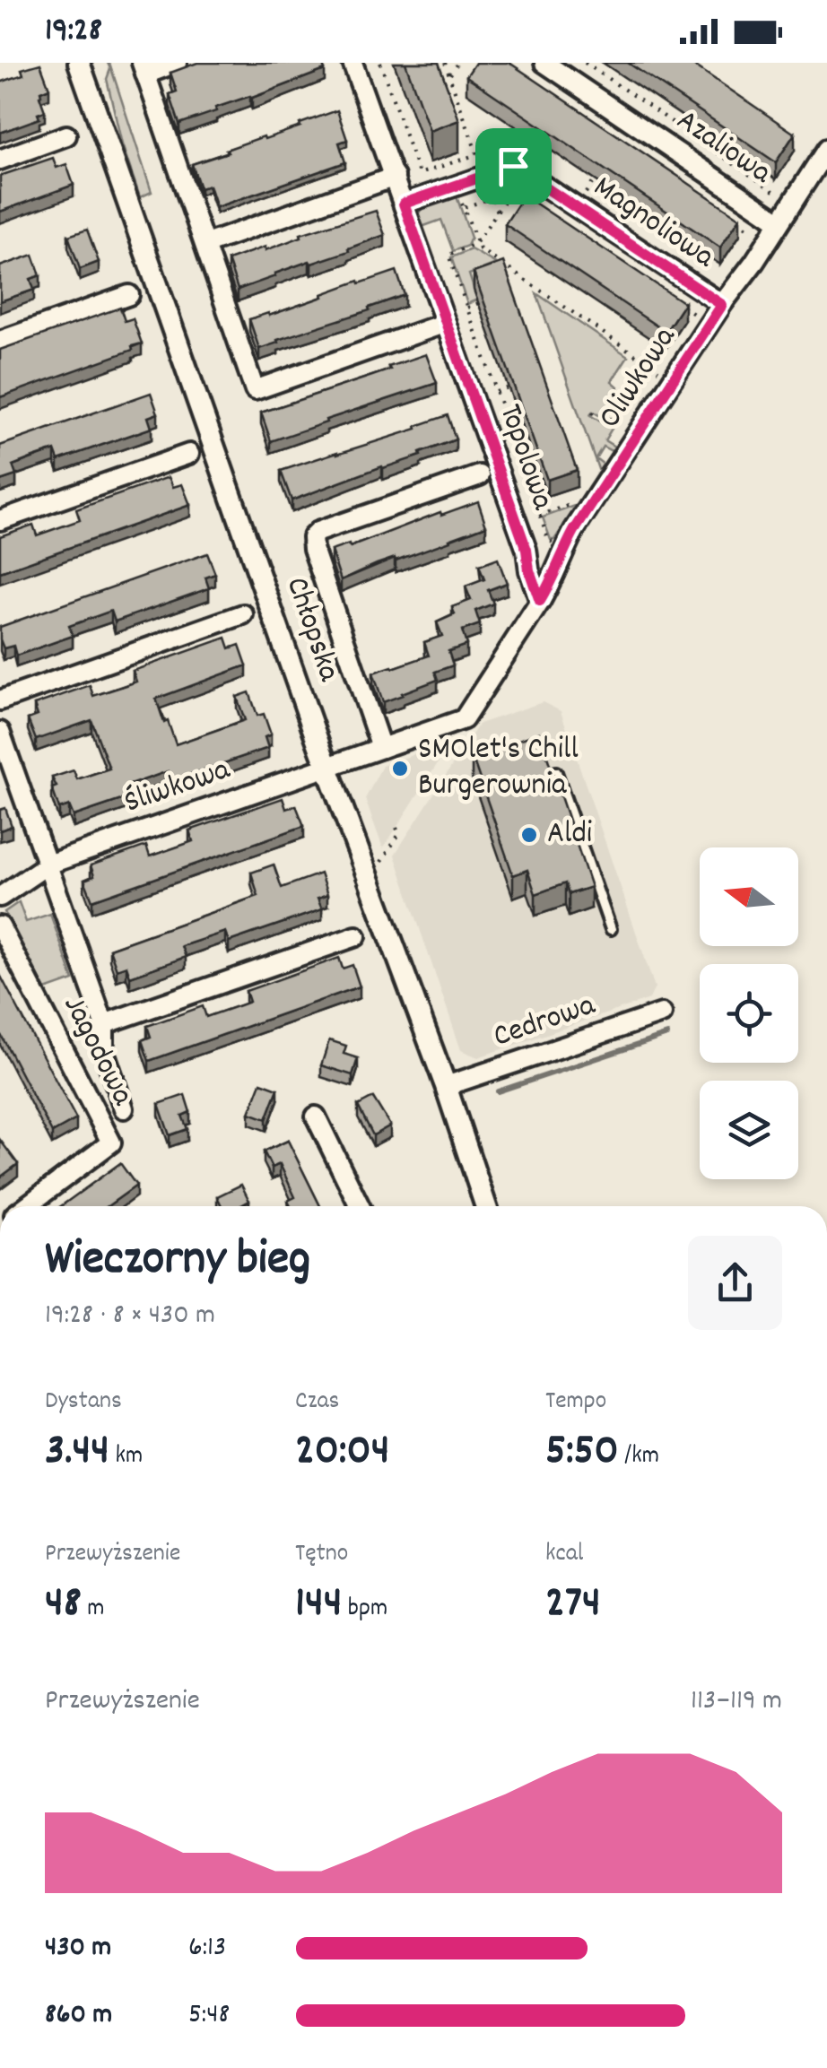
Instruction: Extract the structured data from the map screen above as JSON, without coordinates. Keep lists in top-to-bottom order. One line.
{"streets":{"street":["Azaliowa","Magnoliowa","Oliwkowa","Topolowa","Chłopska","Śliwkowa","Cedrowa","Jagodowa"]},"crossings":[["Azaliowa","Oliwkowa"],["Magnoliowa","Oliwkowa"],["Magnoliowa","Topolowa"],["Oliwkowa","Topolowa"],["Chłopska","Śliwkowa"],["Chłopska","Cedrowa"]],"places":["SMOlet's Chill Burgerownia","Aldi"],"north":"left","page":{"status":"19:28","heading":["Wieczorny bieg","19:28 · 8 × 430 m"],"stats":[["Dystans","3.44 km"],["Czas","20:04"],["Tempo","5:50 /km"],["Przewyższenie","48 m"],["Tętno","144 bpm"],["kcal","274"]],"chart":["Przewyższenie","113–119 m"],"list":[{"name":"430 m","note":"6:13"},{"name":"860 m","note":"5:48"}]}}
